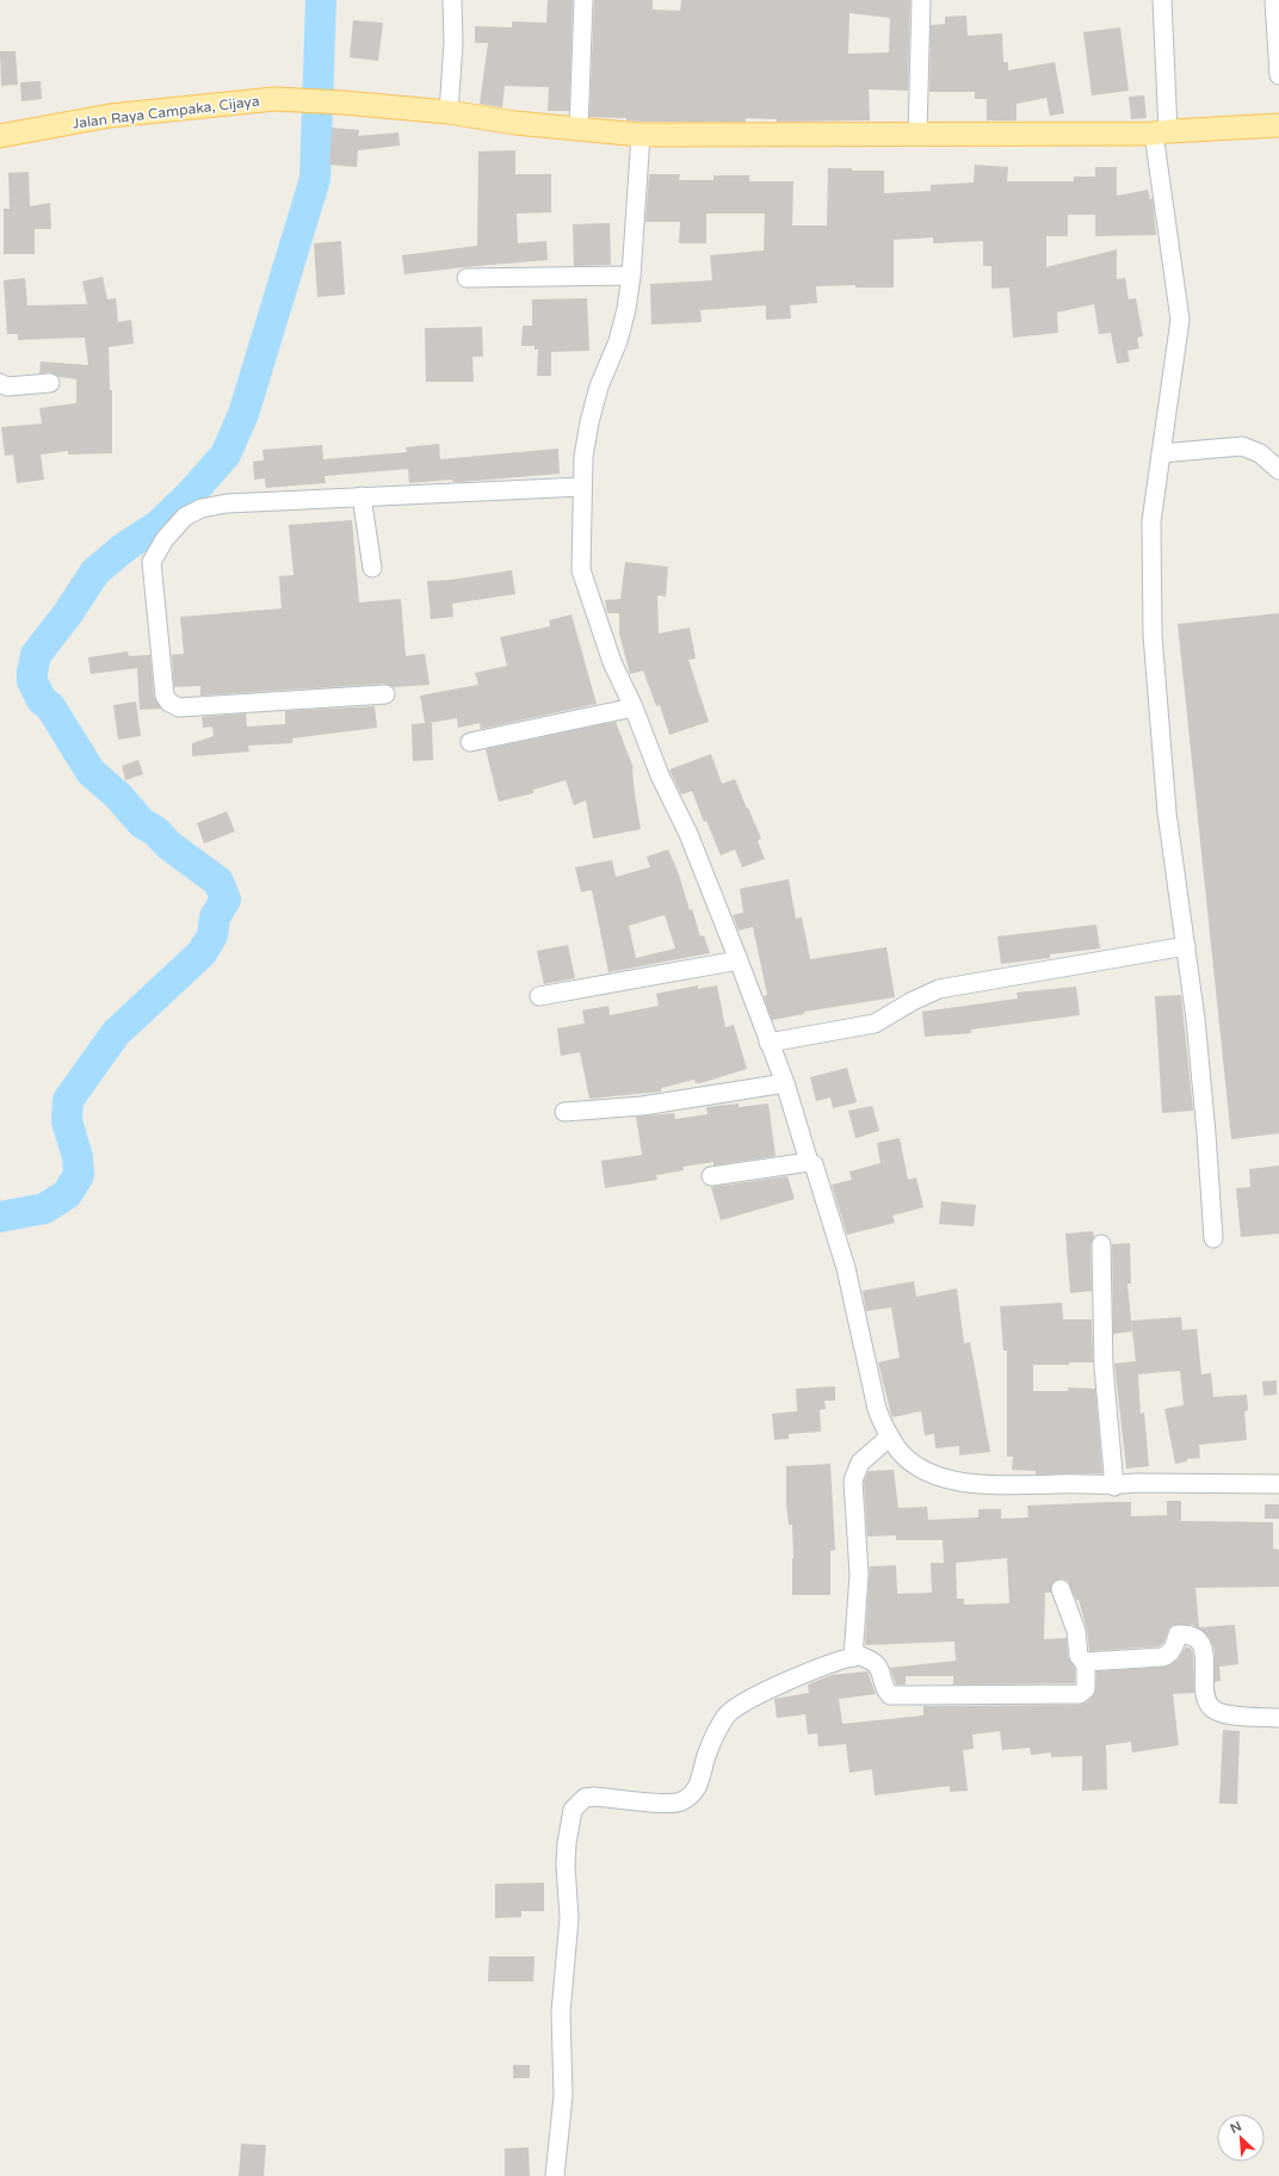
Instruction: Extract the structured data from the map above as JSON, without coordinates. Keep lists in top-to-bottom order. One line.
{"streets":{"main road":["Jalan Raya Campaka, Cijaya"]},"north":"top left"}
